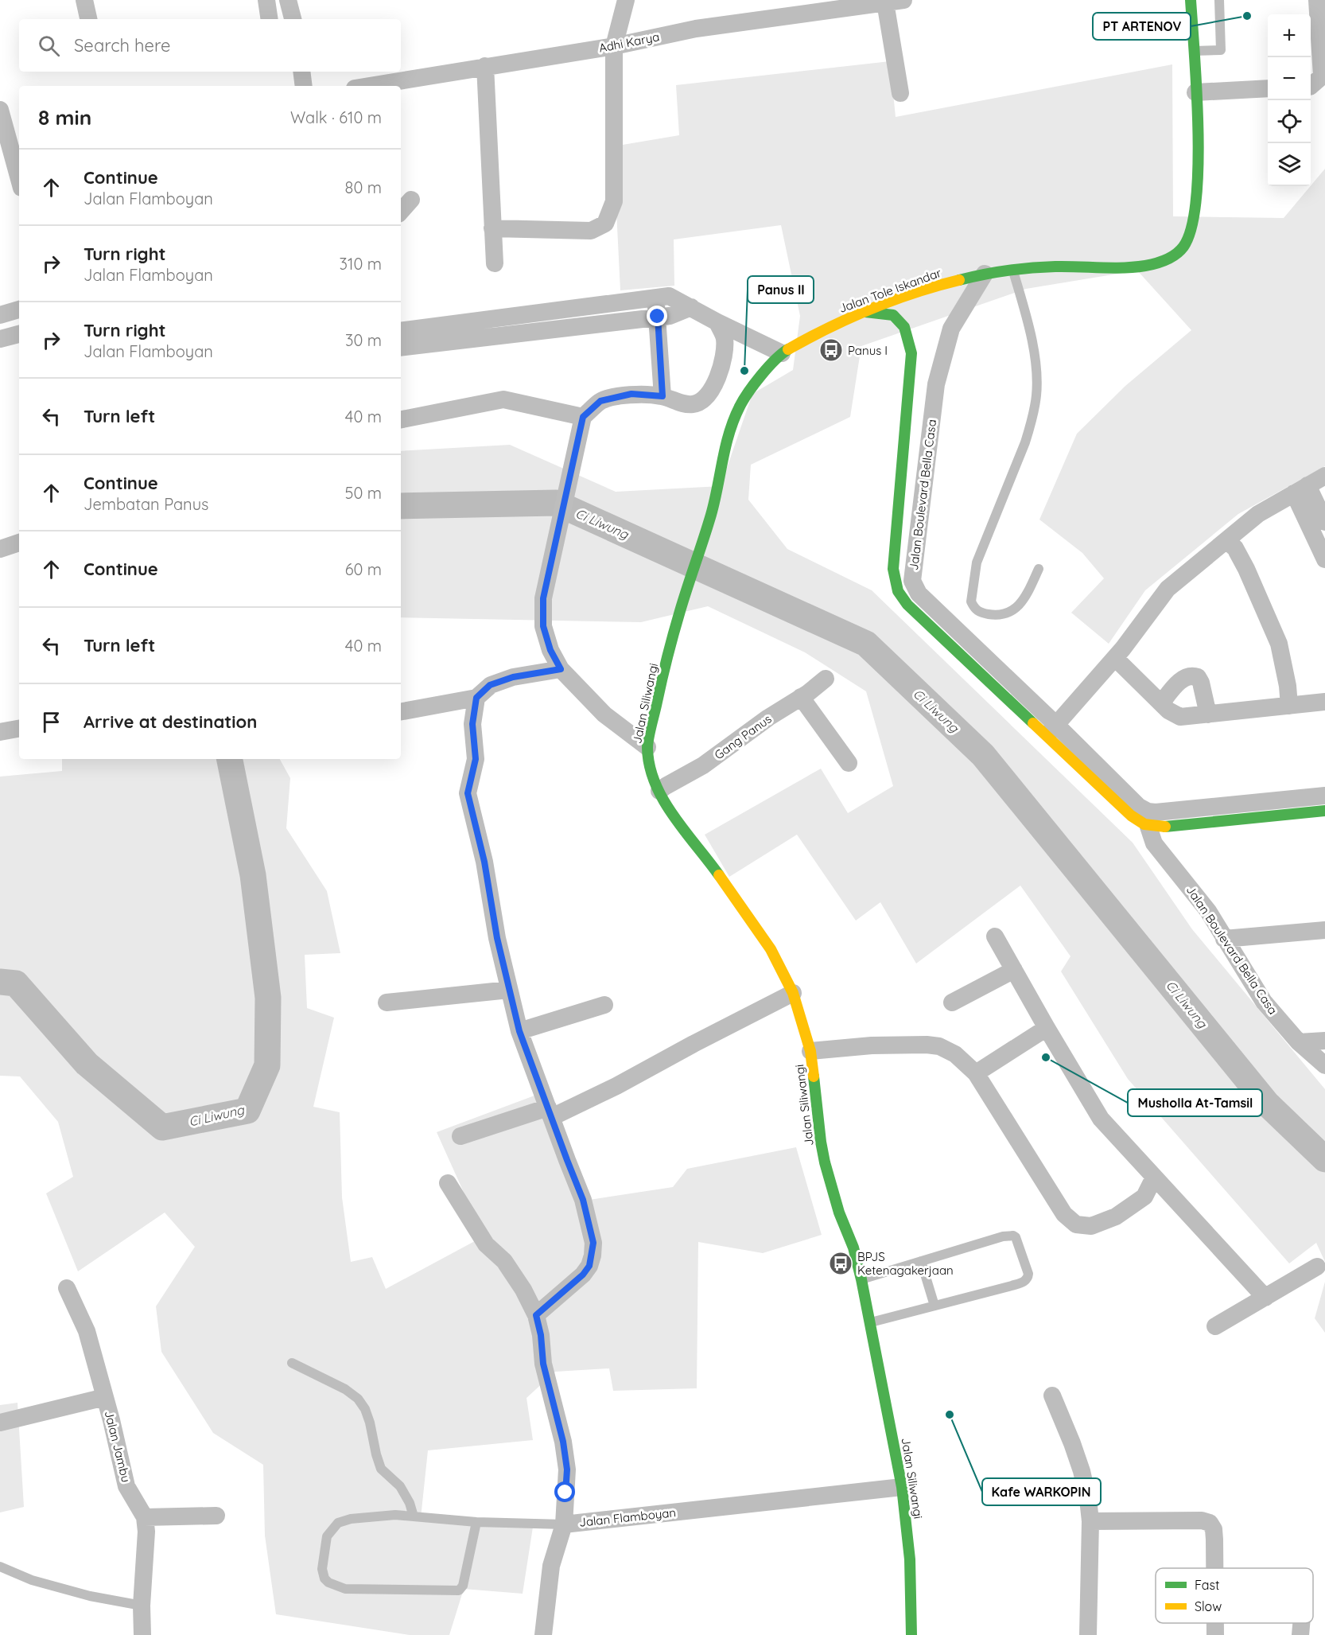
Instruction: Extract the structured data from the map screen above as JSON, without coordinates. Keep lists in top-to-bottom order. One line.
{"streets":{"main road":["Jalan Tole Iskandar","Jalan Boulevard Bella Casa","Jalan Siliwangi"],"street":["Adhi Karya","Gang Panus","Jalan Jambu","Jalan Flamboyan"]},"crossings":[["Jalan Tole Iskandar","Jalan Boulevard Bella Casa"],["Jalan Tole Iskandar","Jalan Siliwangi"],["Jalan Siliwangi","Gang Panus"],["Jalan Siliwangi","Jalan Flamboyan"]],"water":["Ci Liwung"],"places":{"other":["PT ARTENOV","Panus II","Musholla At-Tamsil","Kafe WARKOPIN"],"bus stop":["Panus I","BPJS Ketenagakerjaan"]},"legend":["Fast","Slow"],"page":{"map_buttons":["+","−"],"search":"Search here","heading":["8 min","Walk · 610 m"],"list":[["Continue","Jalan Flamboyan","80 m"],["Turn right","Jalan Flamboyan","310 m"],["Turn right","Jalan Flamboyan","30 m"],["Turn left","40 m"],["Continue","Jembatan Panus","50 m"],["Continue","60 m"],["Turn left","40 m"],"Arrive at destination"]}}
